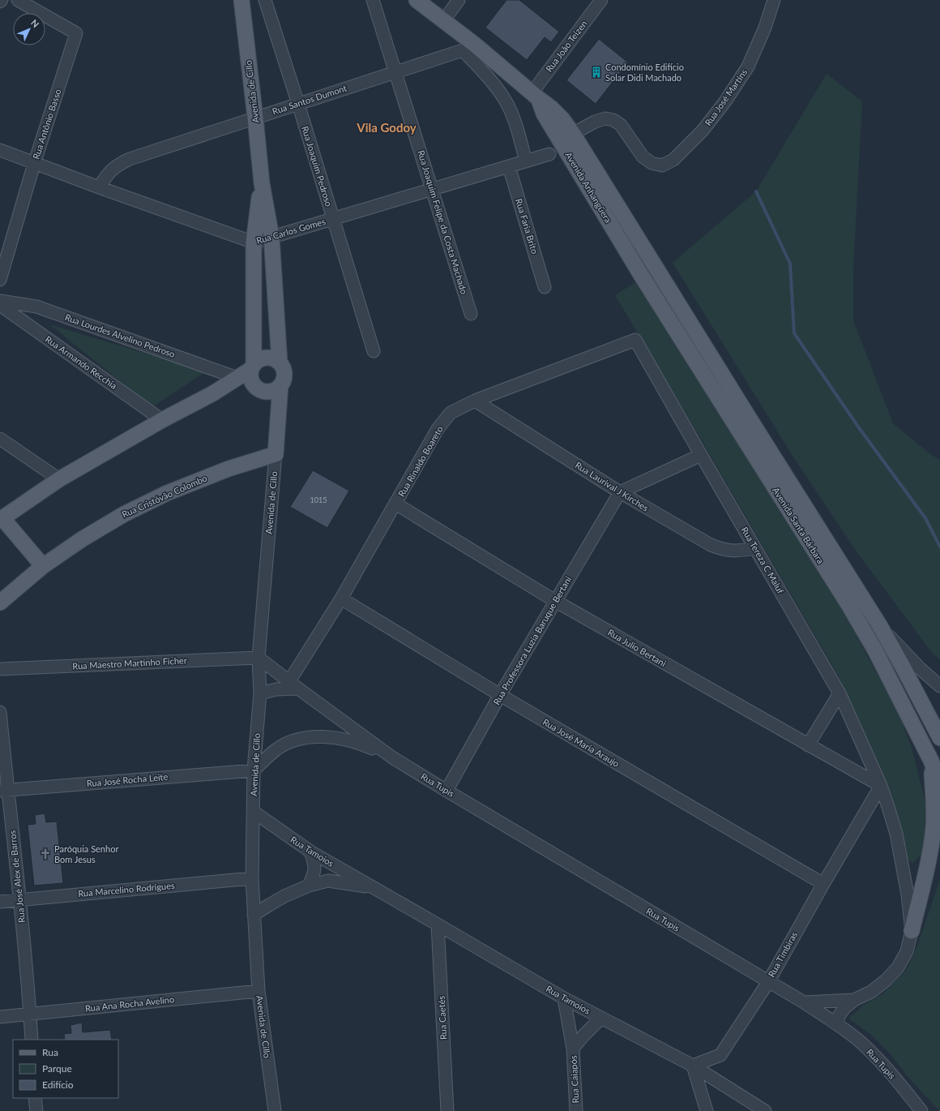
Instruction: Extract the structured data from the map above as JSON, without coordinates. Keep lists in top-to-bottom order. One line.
{"streets":{"main road":["Avenida de Cillo","Avenida Anhangüera","Rua Cristóvão Colombo","Avenida Santa Bárbara"],"street":["Rua João Teizen","Rua José Martins","Rua Santos Dumont","Rua Antônio Basso","Rua Joaquim Pedroso","Rua Joaquim Felipe da Costa Machado","Rua Faria Brito","Rua Carlos Gomes","Rua Lourdes Alvelino Pedroso","Rua Armando Recchia","Rua Rinaldo Boareto","Rua Laurival J Kirches","Rua Tereza C Maluf","Rua Professora Luzia Baruque Bertani","Rua Julio Bertani","Rua Maestro Martinho Ficher","Rua José Maria Araujo","Rua José Rocha Leite","Rua Tupis","Rua Tamoios","Rua José Alex de Barros","Rua Marcelino Rodrigues","Rua Timbiras","Rua Ana Rocha Avelino","Rua Caetés","Rua Caiapós"]},"crossings":[["Rua João Teizen","Avenida Anhangüera"],["Avenida de Cillo","Rua Santos Dumont"],["Avenida de Cillo","Rua Carlos Gomes"],["Avenida de Cillo","Rua Cristóvão Colombo"],["Avenida de Cillo","Rua Maestro Martinho Ficher"],["Avenida de Cillo","Rua José Rocha Leite"],["Avenida de Cillo","Rua Tupis"],["Avenida de Cillo","Rua Tamoios"],["Avenida de Cillo","Rua Marcelino Rodrigues"],["Avenida de Cillo","Rua Ana Rocha Avelino"],["Rua José Martins","Avenida Anhangüera"],["Rua Santos Dumont","Rua Joaquim Pedroso"],["Rua Santos Dumont","Avenida Anhangüera"],["Rua Santos Dumont","Rua Joaquim Felipe da Costa Machado"],["Rua Santos Dumont","Rua Carlos Gomes"],["Rua Antônio Basso","Rua Carlos Gomes"],["Rua Joaquim Pedroso","Rua Carlos Gomes"],["Avenida Anhangüera","Avenida Santa Bárbara"],["Rua Joaquim Felipe da Costa Machado","Rua Carlos Gomes"],["Rua Faria Brito","Rua Carlos Gomes"],["Rua Rinaldo Boareto","Rua Laurival J Kirches"],["Rua Rinaldo Boareto","Rua Tereza C Maluf"],["Rua Rinaldo Boareto","Rua Julio Bertani"],["Rua Rinaldo Boareto","Rua José Maria Araujo"],["Rua Rinaldo Boareto","Rua Tupis"],["Rua Laurival J Kirches","Rua Tereza C Maluf"],["Rua Laurival J Kirches","Rua Professora Luzia Baruque Bertani"],["Rua Tereza C Maluf","Rua Julio Bertani"],["Rua Tereza C Maluf","Rua Timbiras"],["Rua Professora Luzia Baruque Bertani","Rua Julio Bertani"],["Rua Professora Luzia Baruque Bertani","Rua José Maria Araujo"],["Rua Professora Luzia Baruque Bertani","Rua Tupis"],["Rua Julio Bertani","Rua Timbiras"],["Rua Maestro Martinho Ficher","Rua Tupis"],["Rua José Maria Araujo","Rua Timbiras"],["Rua José Rocha Leite","Rua Tupis"],["Rua José Rocha Leite","Rua José Alex de Barros"],["Rua Tupis","Rua Timbiras"],["Rua Tamoios","Rua Timbiras"],["Rua Tamoios","Rua Caetés"],["Rua Tamoios","Rua Caiapós"],["Rua José Alex de Barros","Rua Marcelino Rodrigues"],["Rua José Alex de Barros","Rua Ana Rocha Avelino"]],"districts":["Vila Godoy"],"places":{"building":["Condomínio Edifício Solar Didi Machado"],"church":["Paróquia Senhor Bom Jesus"]},"house_numbers":["1015"],"legend":["Rua","Parque","Edifício"],"north":"top right"}
